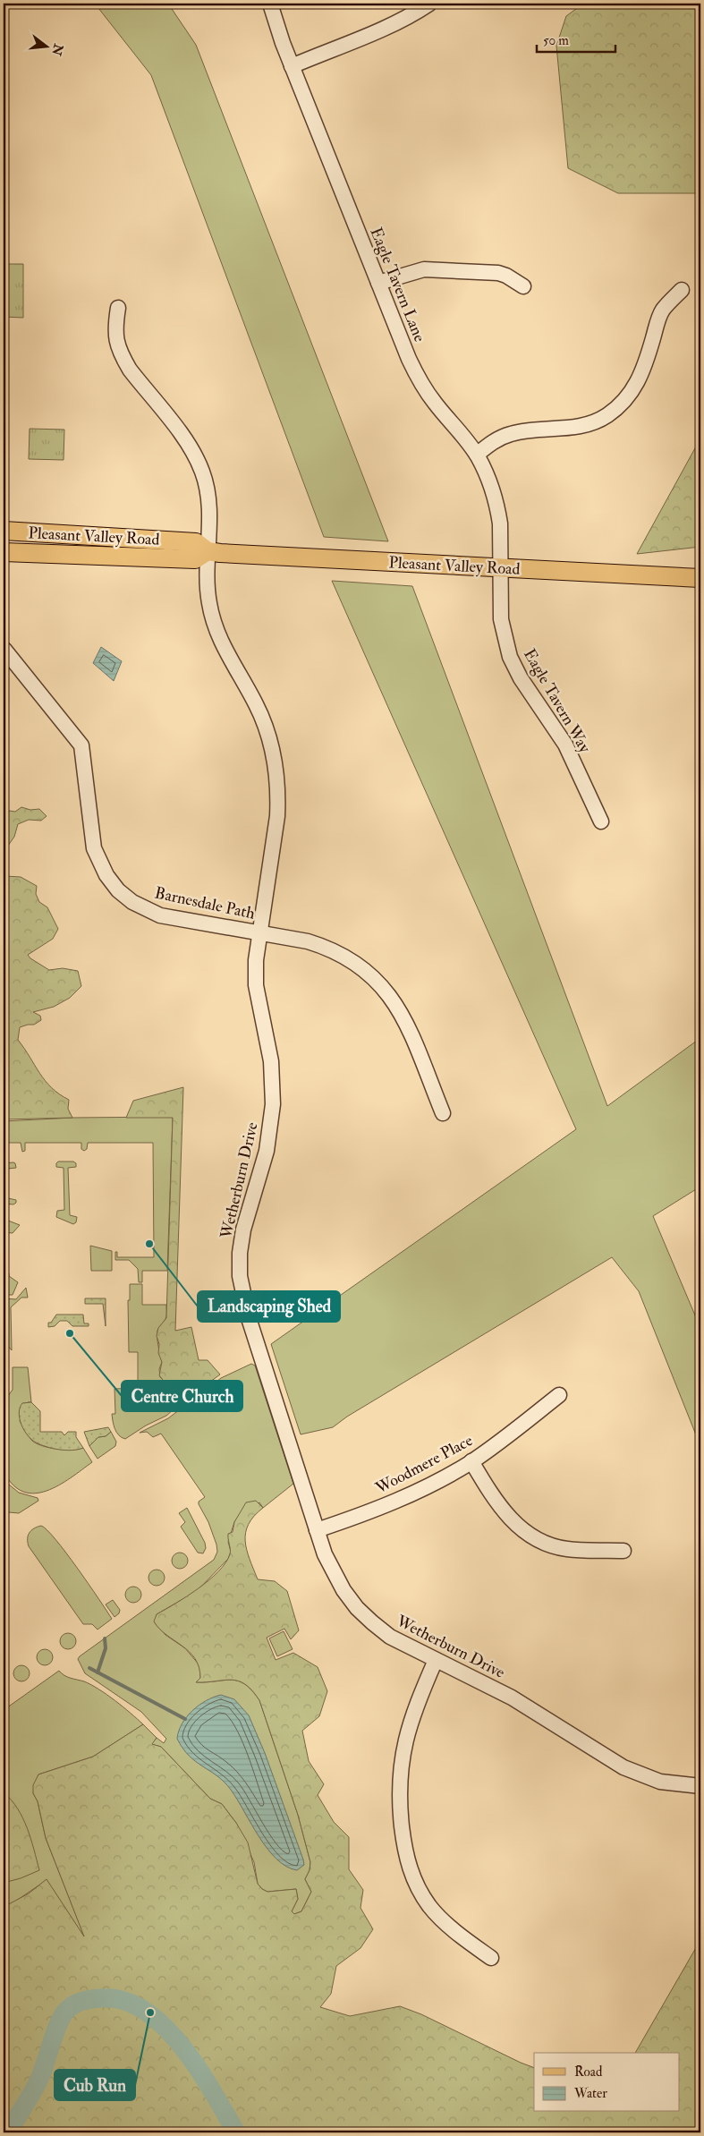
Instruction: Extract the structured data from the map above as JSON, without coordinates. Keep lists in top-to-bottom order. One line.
{"streets":{"main road":["Pleasant Valley Road"],"street":["Eagle Tavern Lane","Eagle Tavern Way","Barnesdale Path","Wetherburn Drive","Woodmere Place"]},"crossings":[["Eagle Tavern Lane","Pleasant Valley Road"],["Eagle Tavern Lane","Eagle Tavern Way"],["Pleasant Valley Road","Eagle Tavern Way"],["Pleasant Valley Road","Wetherburn Drive"],["Barnesdale Path","Wetherburn Drive"],["Wetherburn Drive","Woodmere Place"]],"places":["Landscaping Shed","Centre Church","Cub Run"],"legend":["Road","Water"],"scale_bar":"50 m","north":"right"}
